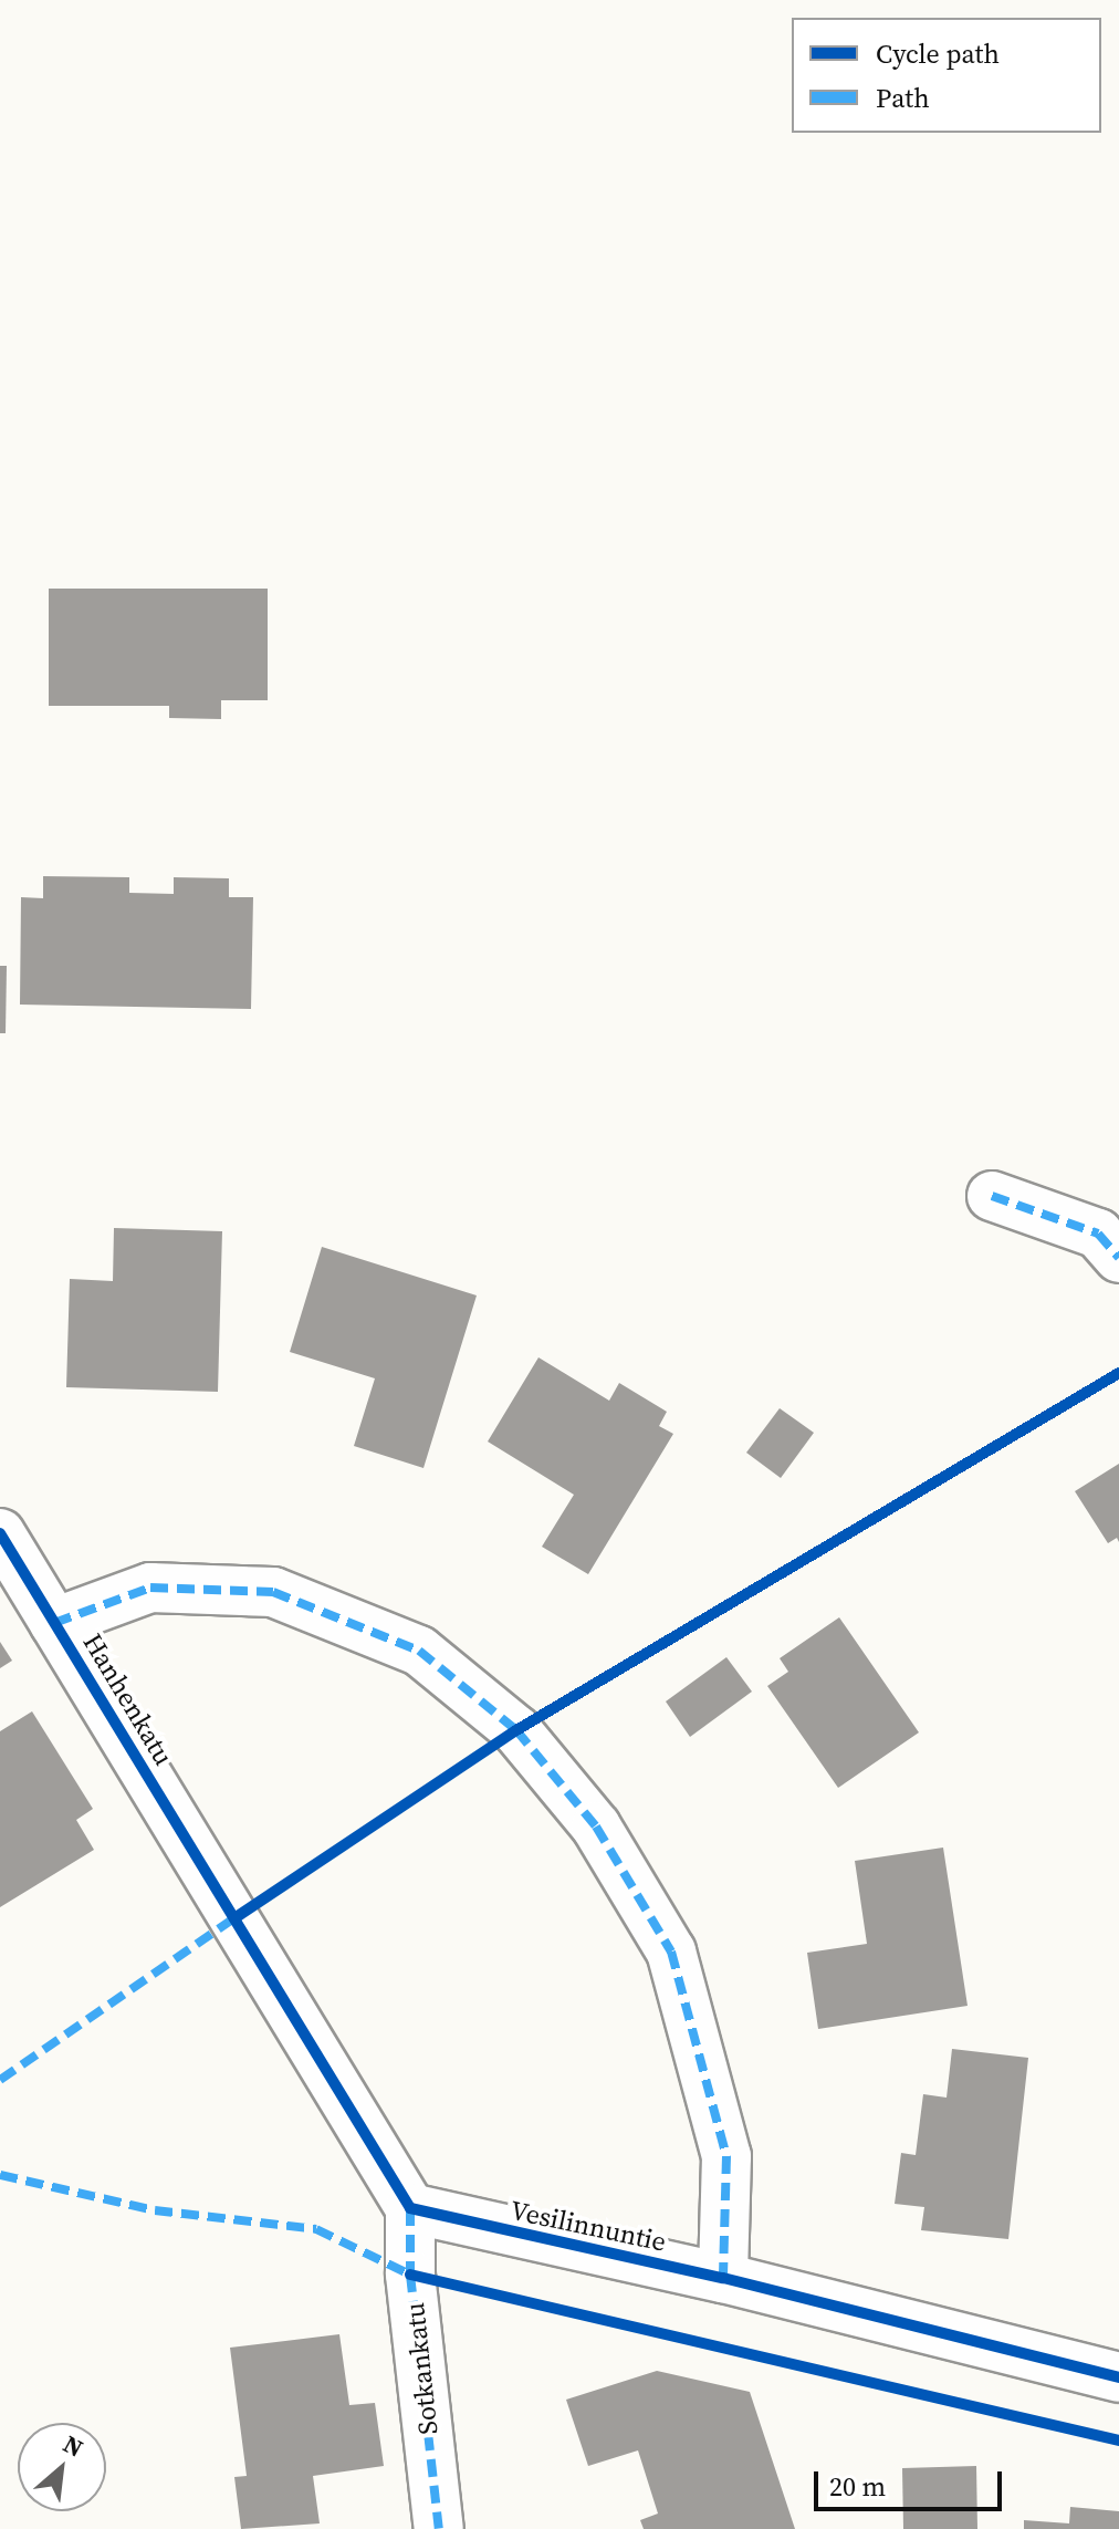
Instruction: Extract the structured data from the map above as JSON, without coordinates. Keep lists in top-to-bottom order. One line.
{"streets":{"street":["Hanhenkatu","Vesilinnuntie","Sotkankatu"]},"crossings":[["Hanhenkatu","Vesilinnuntie"],["Hanhenkatu","Sotkankatu"],["Vesilinnuntie","Sotkankatu"]],"legend":["Cycle path","Path"],"scale_bar":"20 m","north":"top right"}
